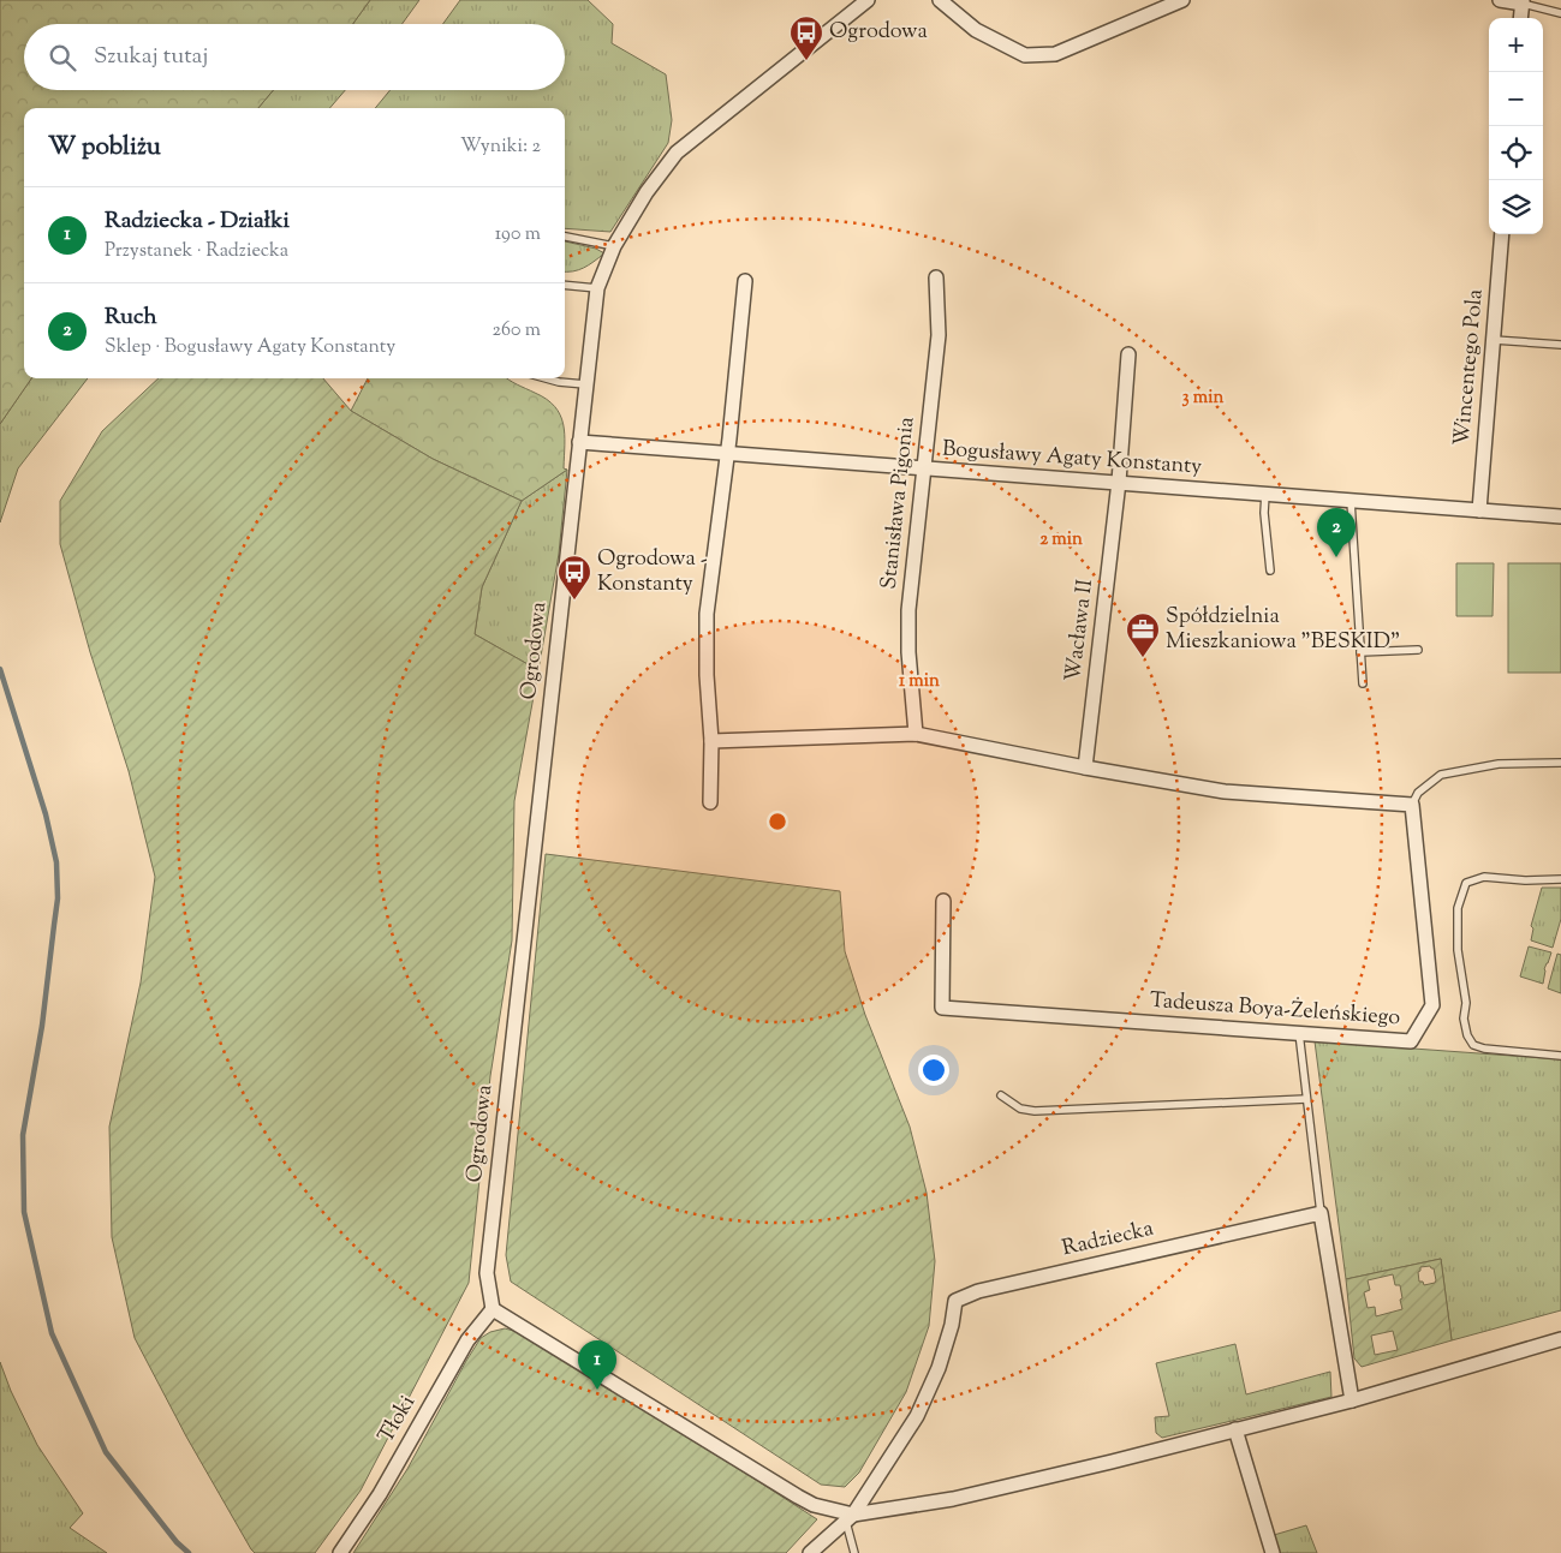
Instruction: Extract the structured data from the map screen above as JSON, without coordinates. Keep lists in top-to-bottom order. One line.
{"streets":{"street":["Wincentego Pola","Bogusławy Agaty Konstanty","Stanisława Pigonia","Wacława II","Ogrodowa","Tadeusza Boya-Żeleńskiego","Radziecka","Tłoki"]},"crossings":[["Wincentego Pola","Bogusławy Agaty Konstanty"],["Bogusławy Agaty Konstanty","Stanisława Pigonia"],["Bogusławy Agaty Konstanty","Wacława II"],["Bogusławy Agaty Konstanty","Ogrodowa"],["Ogrodowa","Tłoki"]],"places":{"bus stop":["Ogrodowa","Ogrodowa - Konstanty"],"office":["Spółdzielnia Mieszkaniowa \"BESKID\""]},"page":{"map_buttons":["+","−"],"search":"Szukaj tutaj","heading":["W pobliżu","Wyniki: 2"],"list":[{"mark":"1","name":"Radziecka - Działki","note":"Przystanek · Radziecka","value":"190 m"},{"mark":"2","name":"Ruch","note":"Sklep · Bogusławy Agaty Konstanty","value":"260 m"}],"pins":["2","1"]},"rings":["3 min","2 min","1 min"]}
